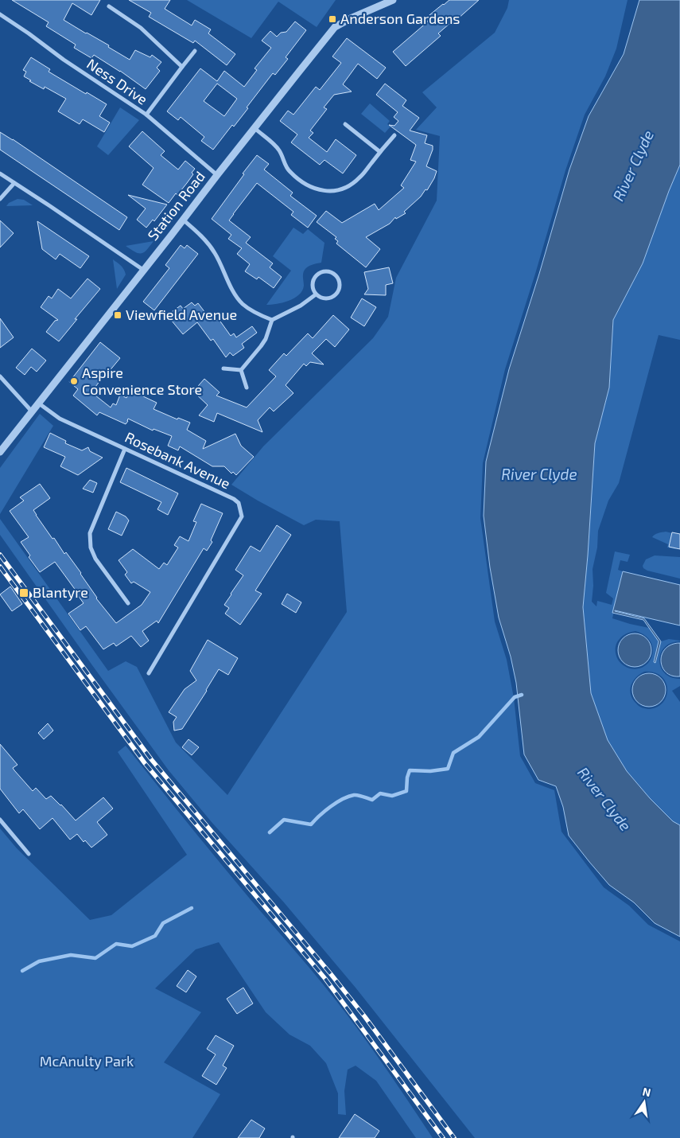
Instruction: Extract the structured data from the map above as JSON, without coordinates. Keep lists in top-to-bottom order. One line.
{"streets":{"street":["Ness Drive","Station Road","Rosebank Avenue"]},"crossings":[["Ness Drive","Station Road"],["Station Road","Rosebank Avenue"]],"water":["River Clyde"],"parks":["McAnulty Park"],"places":{"transit":["Anderson Gardens","Viewfield Avenue","Blantyre"],"other":["Aspire Convenience Store"]},"north":"top"}
